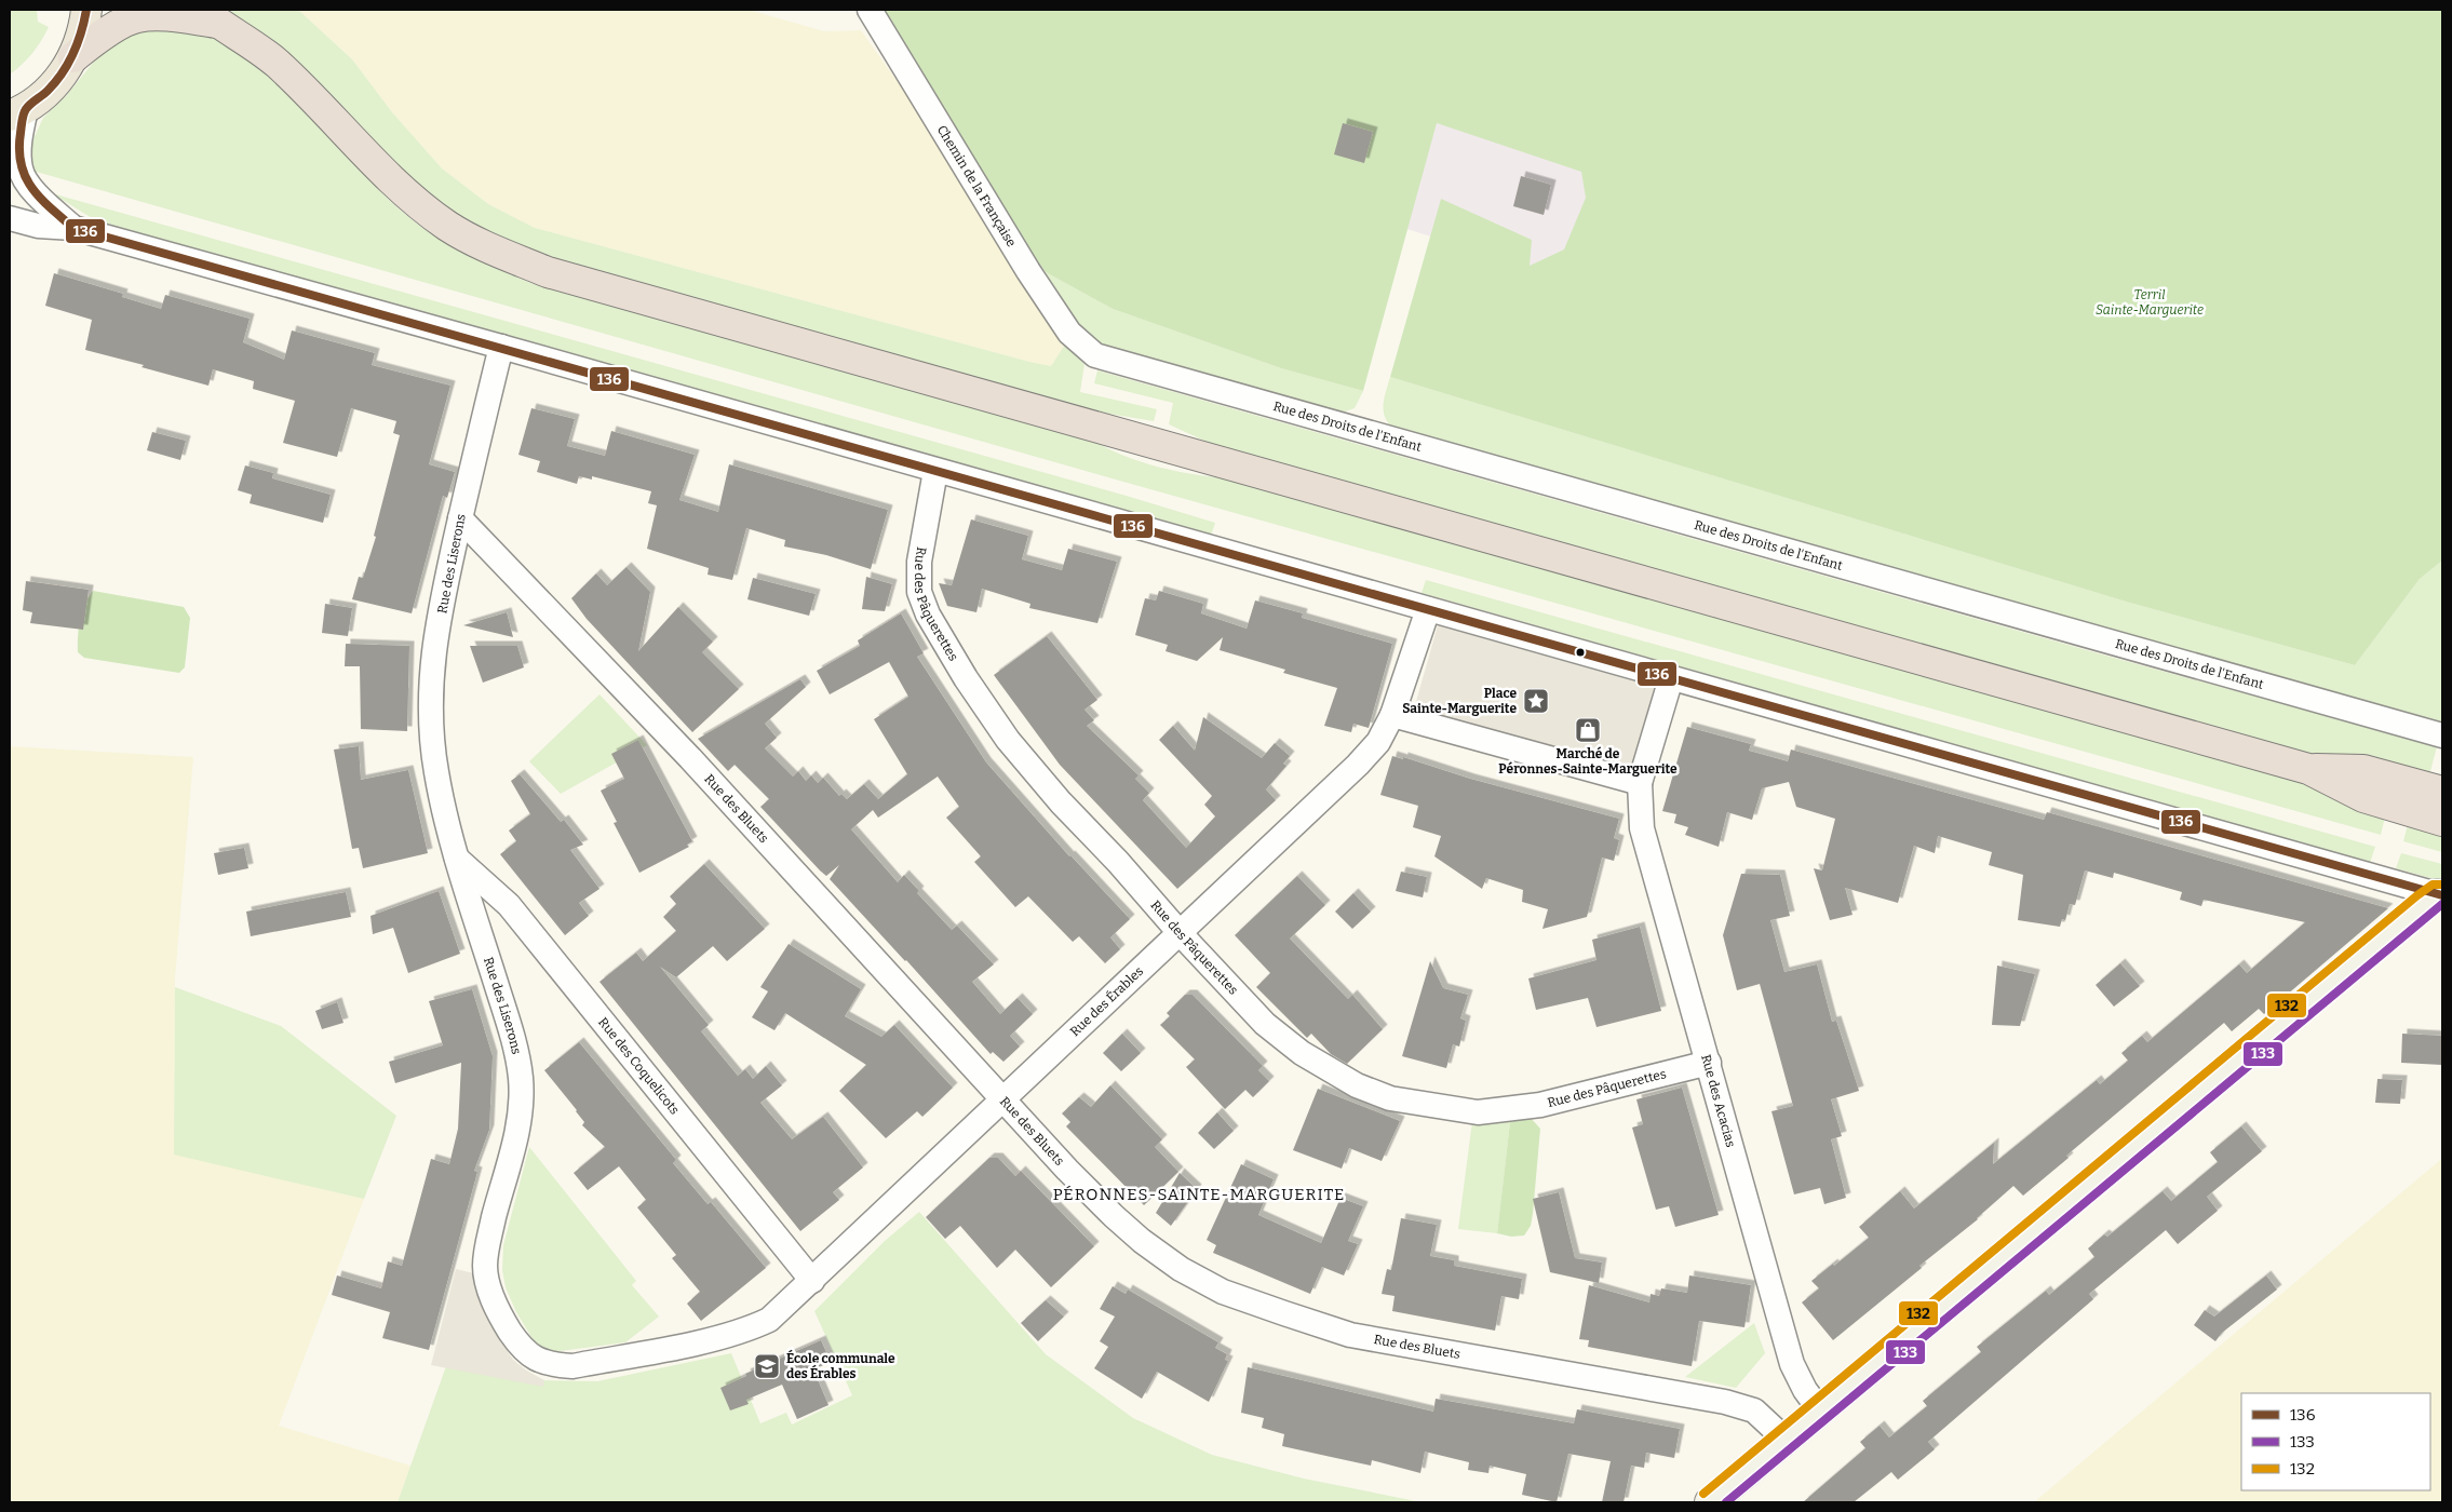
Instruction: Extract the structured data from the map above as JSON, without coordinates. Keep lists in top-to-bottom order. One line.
{"streets":{"street":["Chemin de la Française","Rue des Droits de l'Enfant","Rue des Liserons","Rue des Pâquerettes","Rue des Bluets","Rue des Érables","Rue des Coquelicots","Rue des Acacias"]},"crossings":[["Chemin de la Française","Rue des Droits de l'Enfant"],["Rue des Liserons","Rue des Bluets"],["Rue des Liserons","Rue des Érables"],["Rue des Liserons","Rue des Coquelicots"],["Rue des Pâquerettes","Rue des Érables"],["Rue des Pâquerettes","Rue des Acacias"],["Rue des Bluets","Rue des Érables"],["Rue des Érables","Rue des Coquelicots"]],"districts":["PÉRONNES-SAINTE-MARGUERITE"],"parks":["Terril Sainte-Marguerite"],"places":{"place":["Place Sainte-Marguerite"],"shop":["Marché de Péronnes-Sainte-Marguerite"],"school or university":["École communale des Érables"]},"lines":["transit line 136","transit line 132","transit line 133"],"legend":["136","133","132"]}
